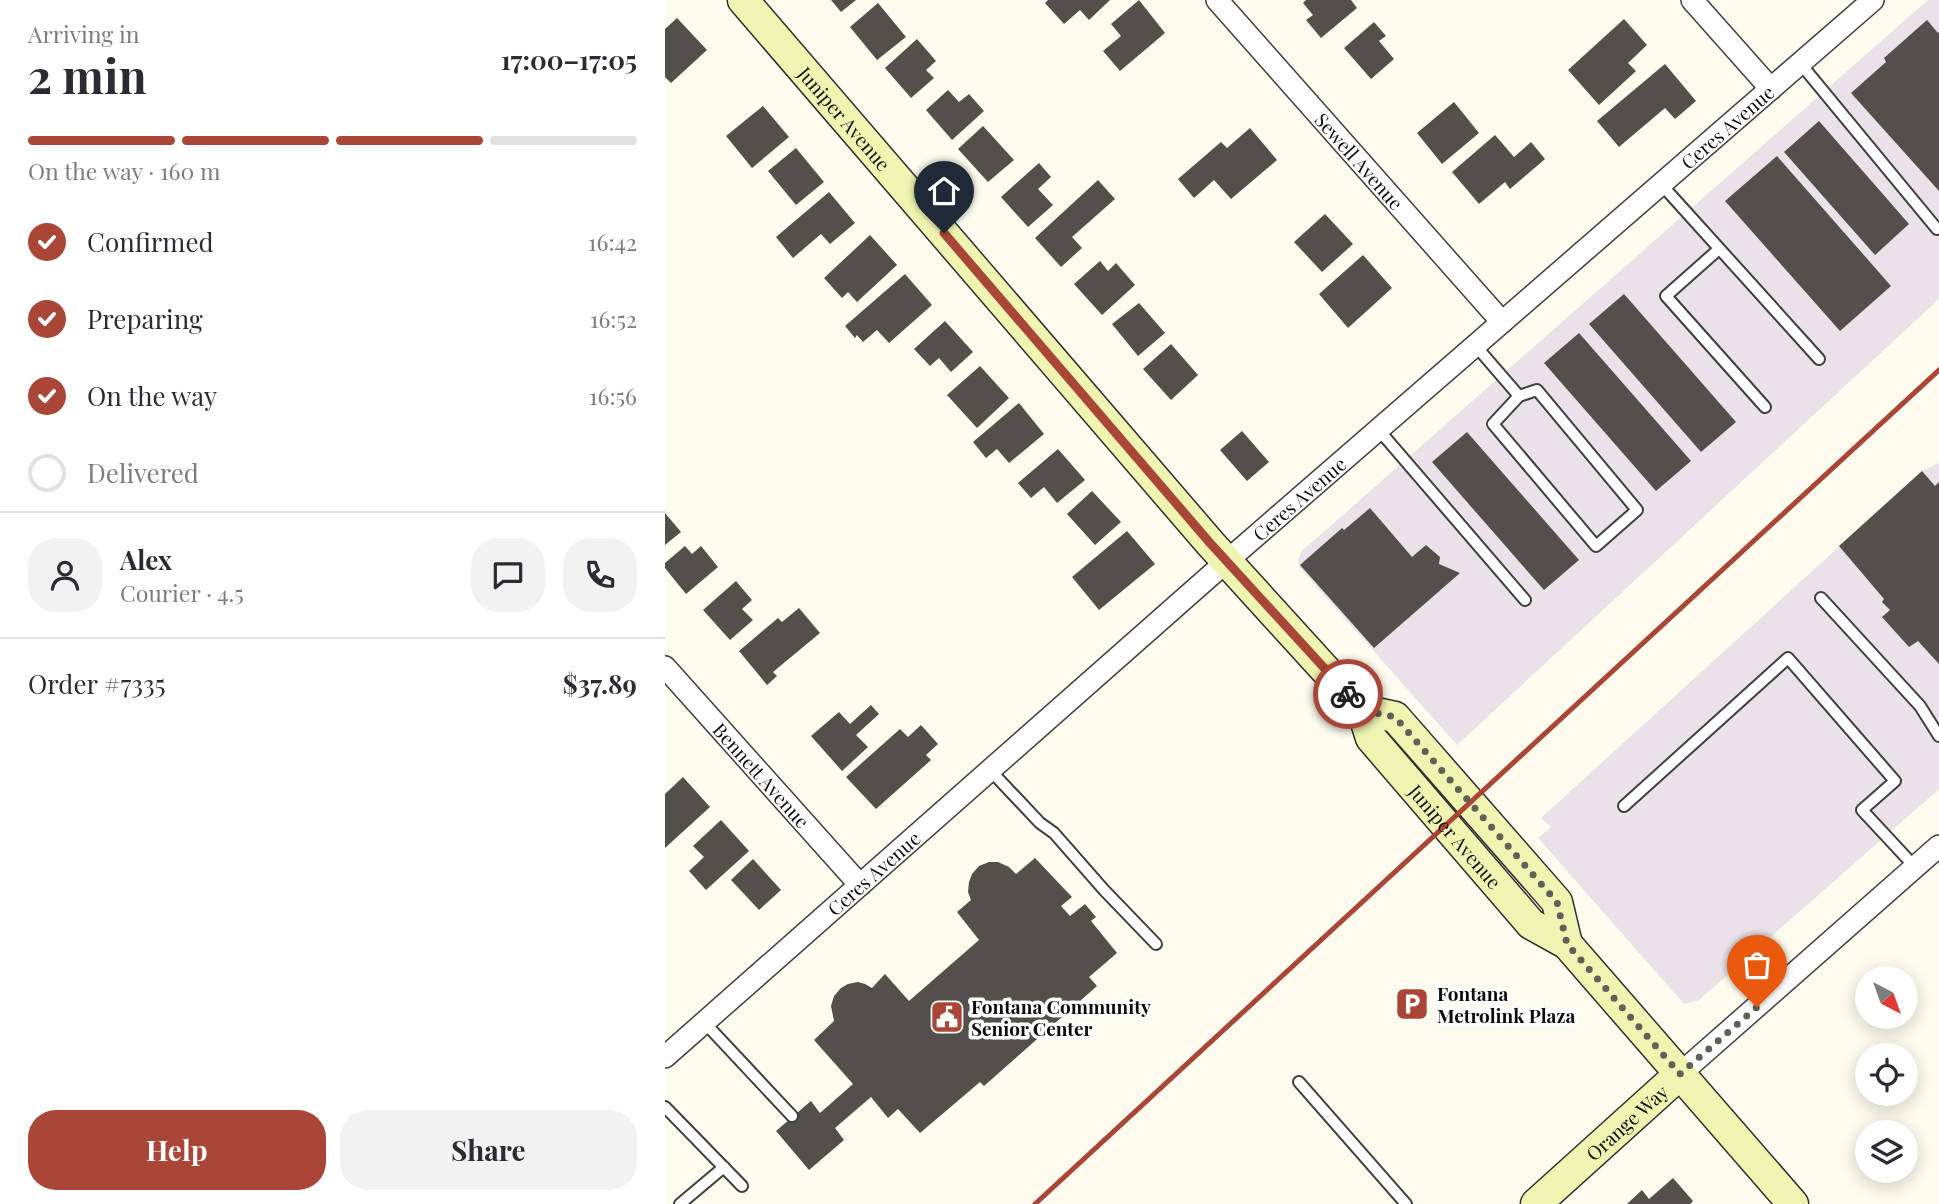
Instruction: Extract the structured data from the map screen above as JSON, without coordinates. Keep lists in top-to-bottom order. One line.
{"streets":{"street":["Juniper Avenue","Ceres Avenue","Sewell Avenue","Bennett Avenue","Orange Way"]},"crossings":[["Juniper Avenue","Ceres Avenue"],["Juniper Avenue","Orange Way"],["Ceres Avenue","Sewell Avenue"],["Ceres Avenue","Bennett Avenue"]],"places":{"parking":["Fontana Metrolink Plaza"],"public building":["Fontana Community Senior Center"]},"north":"bottom right","page":{"heading":["2 min","Arriving in","17:00–17:05"],"panel":["Alex","Courier · 4.5","Order #7335","$37.89"],"bar":"On the way · 160 m","list":[["Confirmed","16:42"],["Preparing","16:52"],["On the way","16:56"],"Delivered"],"buttons":["Help","Share"]}}
